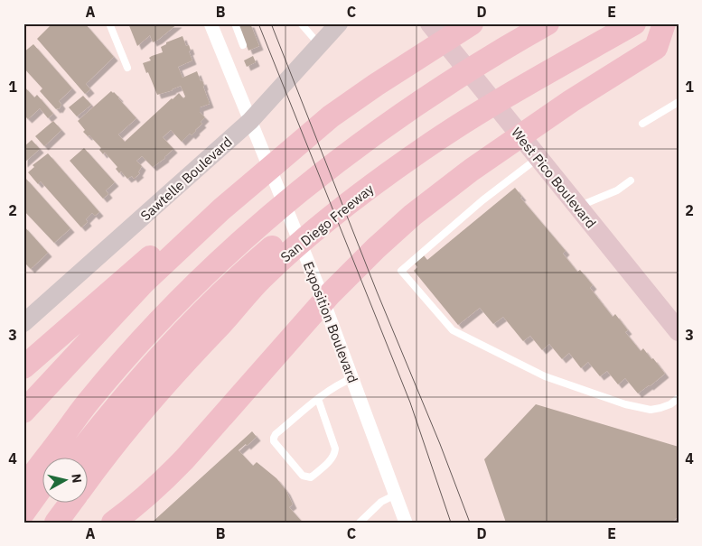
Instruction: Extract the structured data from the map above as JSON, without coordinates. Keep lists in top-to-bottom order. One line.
{"streets":{"highway":["San Diego Freeway"],"main road":["West Pico Boulevard","Sawtelle Boulevard"],"street":["Exposition Boulevard"]},"crossings":[["Sawtelle Boulevard","Exposition Boulevard"]],"north":"right","grid":{"columns":["A","B","C","D","E"],"rows":["1","2","3","4"]}}
